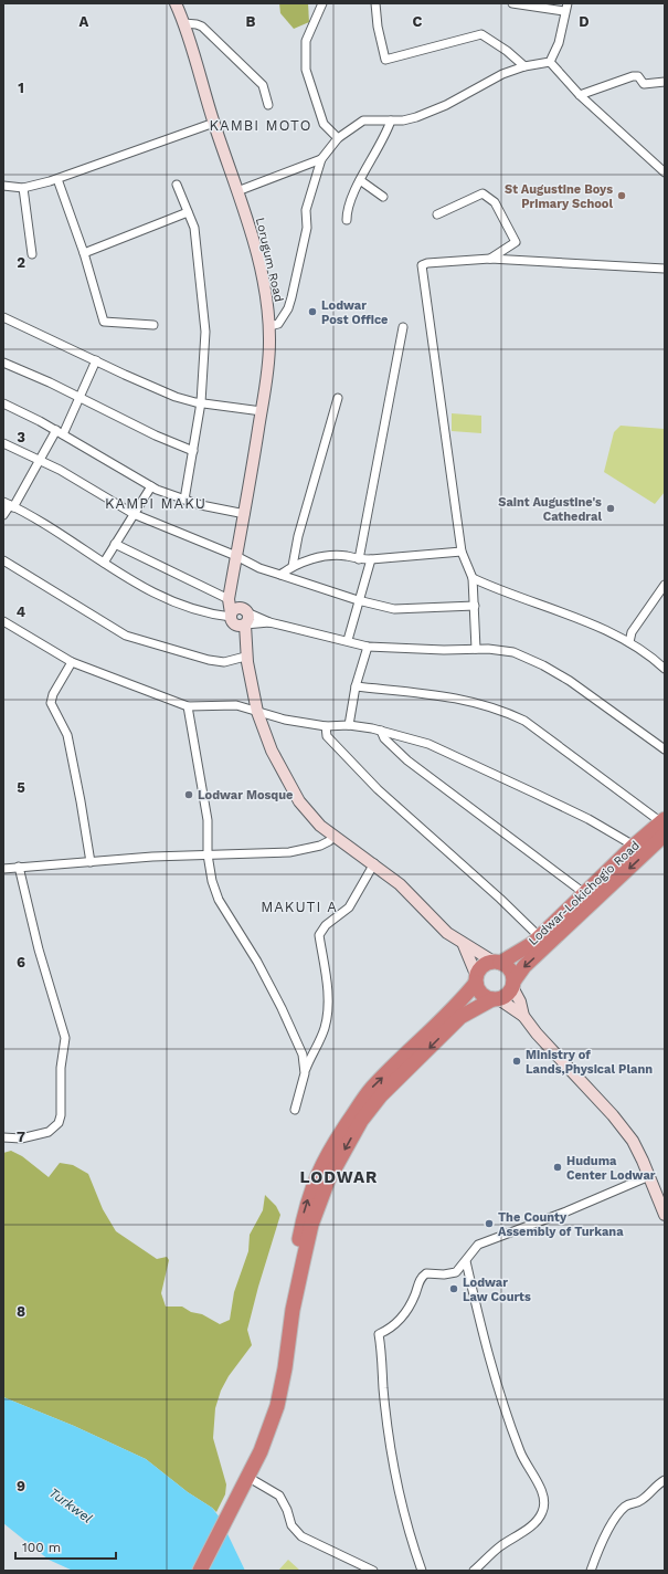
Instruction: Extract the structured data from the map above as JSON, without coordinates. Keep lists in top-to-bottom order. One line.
{"streets":{"highway":["Lodwar-Lokichogio Road"],"main road":["Lorugum Road"]},"districts":["KAMBI MOTO","KAMPI MAKU","MAKUTI A","LODWAR"],"water":["Turkwel"],"places":["St Augustine Boys Primary School","Lodwar Post Office","Saint Augustine's Cathedral","Lodwar Mosque","Ministry of Lands,Physical Plann","Huduma Center Lodwar","The County Assembly of Turkana","Lodwar Law Courts"],"scale_bar":"100 m","grid":{"columns":["A","B","C","D"],"rows":["1","2","3","4","5","6","7","8","9"]}}
